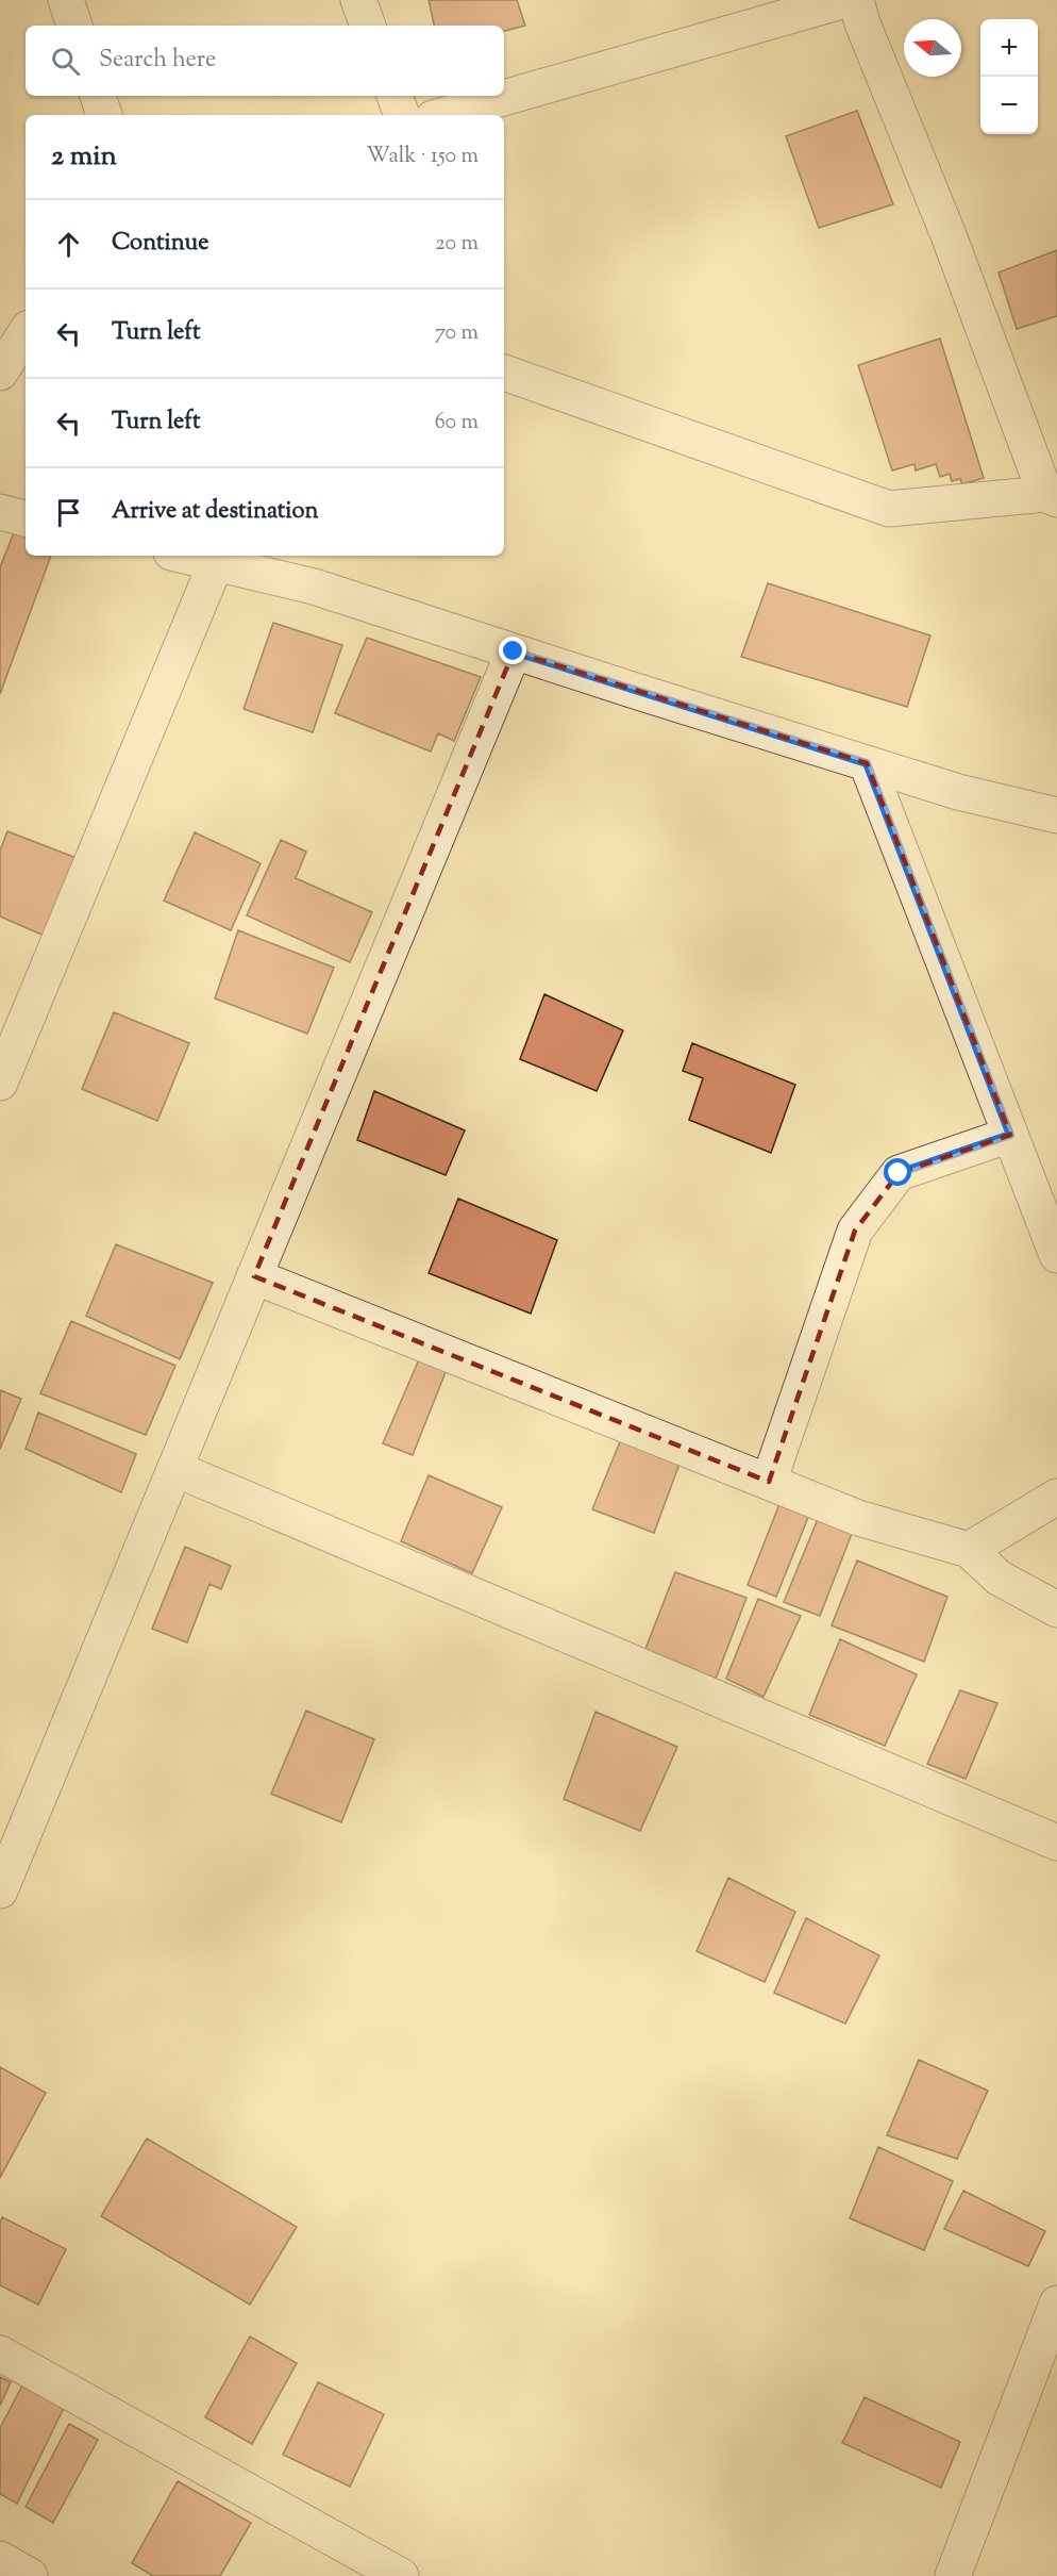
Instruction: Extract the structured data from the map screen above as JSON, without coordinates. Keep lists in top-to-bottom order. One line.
{"north":"left","page":{"map_buttons":["+","−"],"search":"Search here","heading":["2 min","Walk · 150 m"],"list":[["Continue","20 m"],["Turn left","70 m"],["Turn left","60 m"],"Arrive at destination"]}}
